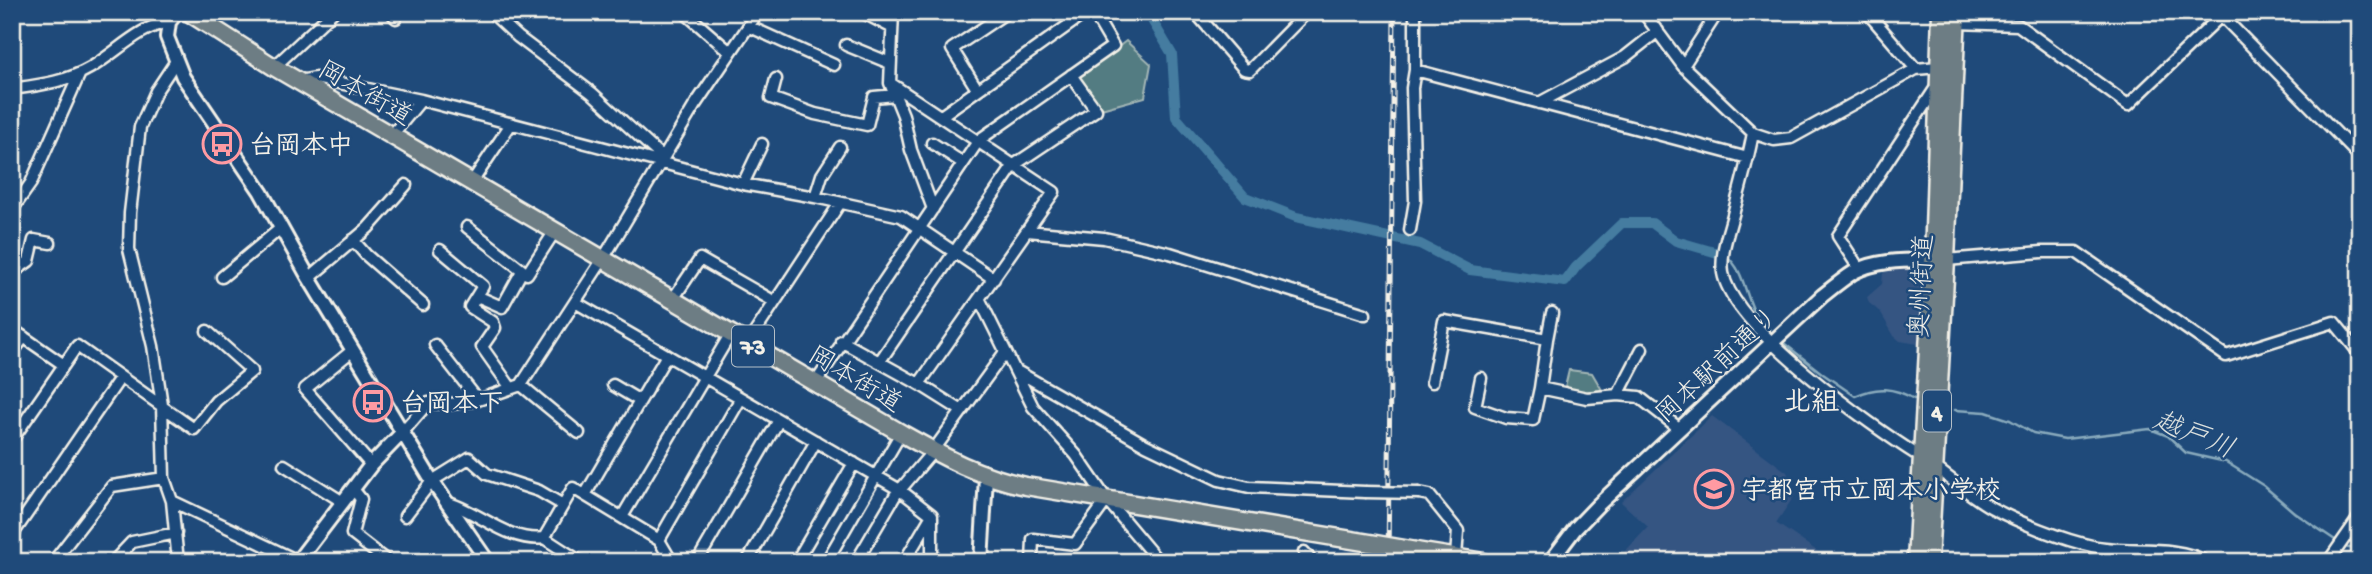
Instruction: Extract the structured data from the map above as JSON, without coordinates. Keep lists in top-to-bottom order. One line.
{"streets":{"main road":["岡本街道","奥州街道","73","4"],"street":["岡本駅前通り"]},"crossings":[["岡本街道","73"],["奥州街道","岡本駅前通り"]],"districts":["北組"],"water":["越戸川"],"places":{"bus stop":["台岡本中","台岡本下"],"school or university":["宇都宮市立岡本小学校"]}}
